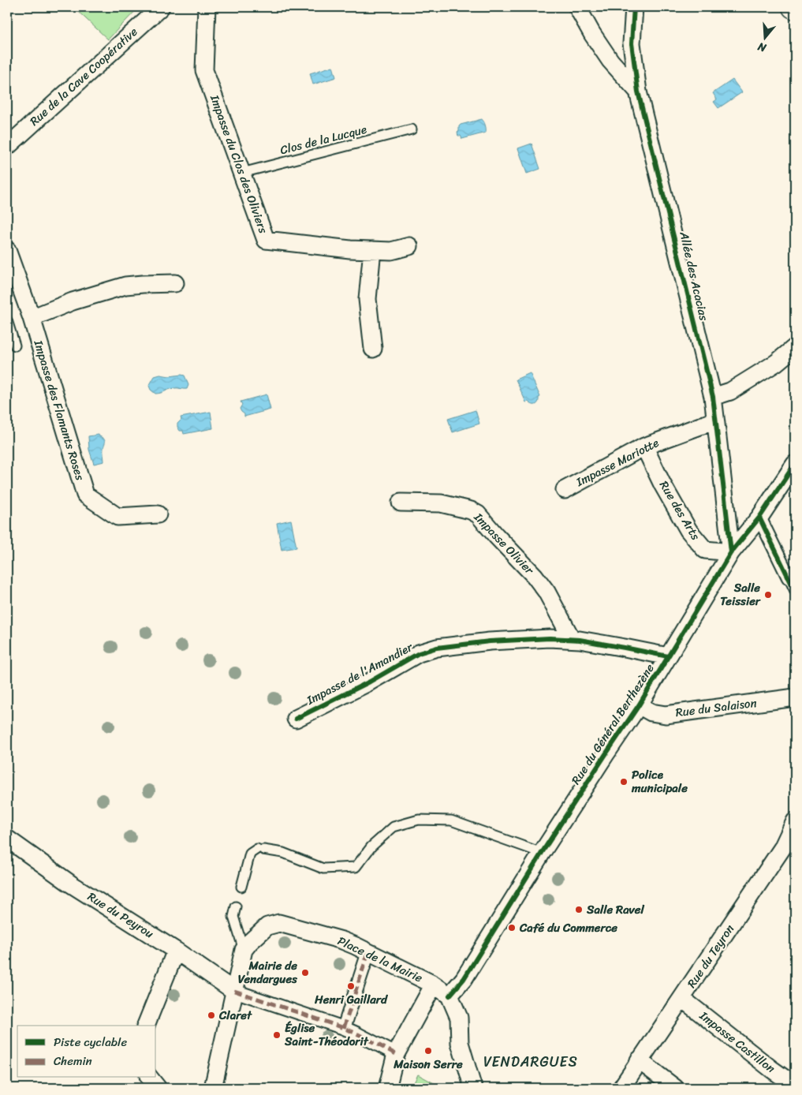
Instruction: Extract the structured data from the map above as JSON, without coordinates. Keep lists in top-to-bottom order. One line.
{"streets":{"street":["Rue de la Cave Coopérative","Impasse du Clos des Oliviers","Allée des Acacias","Impasse des Flamants Roses","Impasse Mariotte","Rue des Arts","Impasse Olivier","Impasse de l'Amandier","Rue du Salaison","Rue du Général Berthezène","Rue du Peyrou","Rue du Teyron","Place de la Mairie","Impasse Castillon"],"lane":["Clos de la Lucque"]},"crossings":[["Clos de la Lucque","Impasse du Clos des Oliviers"],["Allée des Acacias","Impasse Mariotte"],["Allée des Acacias","Rue des Arts"],["Allée des Acacias","Rue du Général Berthezène"],["Impasse Mariotte","Rue des Arts"],["Rue des Arts","Rue du Général Berthezène"],["Impasse Olivier","Impasse de l'Amandier"],["Impasse de l'Amandier","Rue du Général Berthezène"],["Rue du Salaison","Rue du Général Berthezène"],["Rue du Général Berthezène","Place de la Mairie"],["Rue du Teyron","Impasse Castillon"]],"districts":["VENDARGUES"],"places":["Salle Teissier","Police municipale","Salle Ravel","Café du Commerce","Mairie de Vendargues","Henri Gaillard","Claret","Église Saint-Théodorit","Maison Serre"],"legend":["Piste cyclable","Chemin"],"north":"bottom"}
